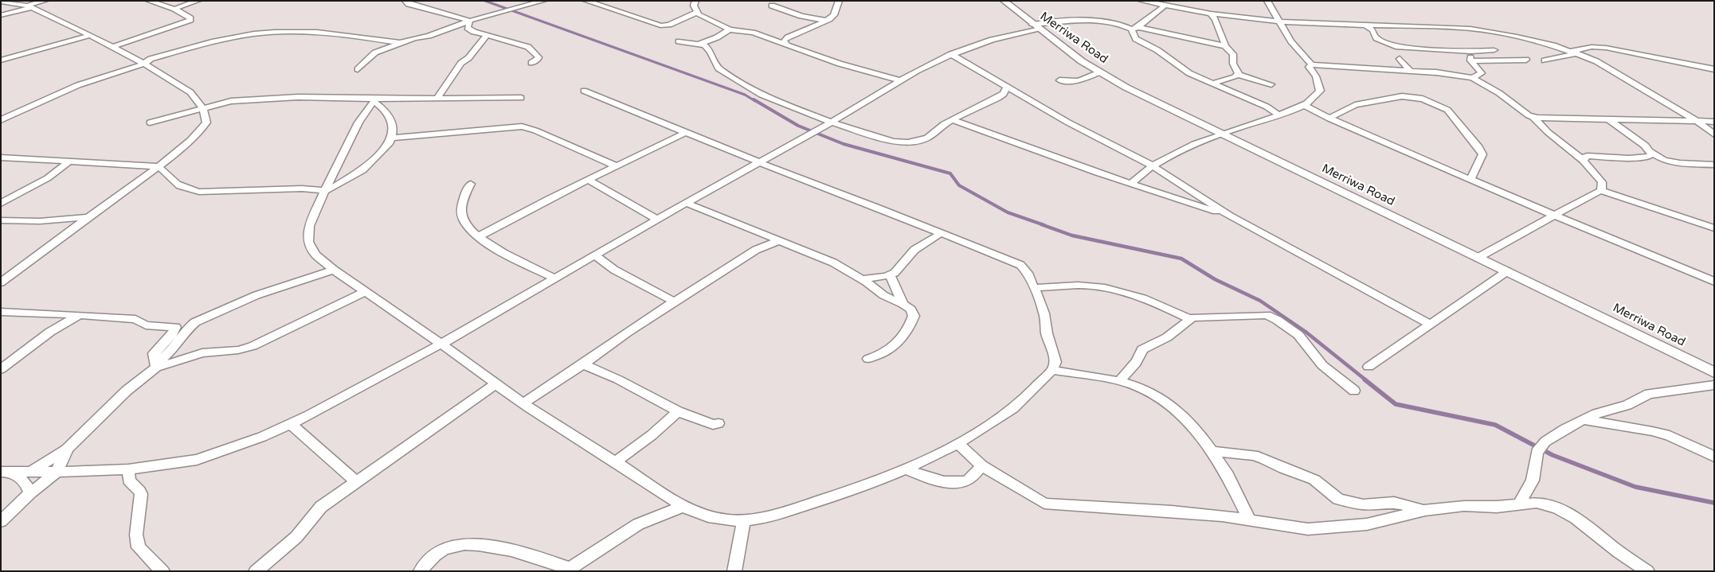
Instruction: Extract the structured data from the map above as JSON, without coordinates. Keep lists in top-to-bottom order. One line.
{"streets":{"street":["Merriwa Road"]}}
